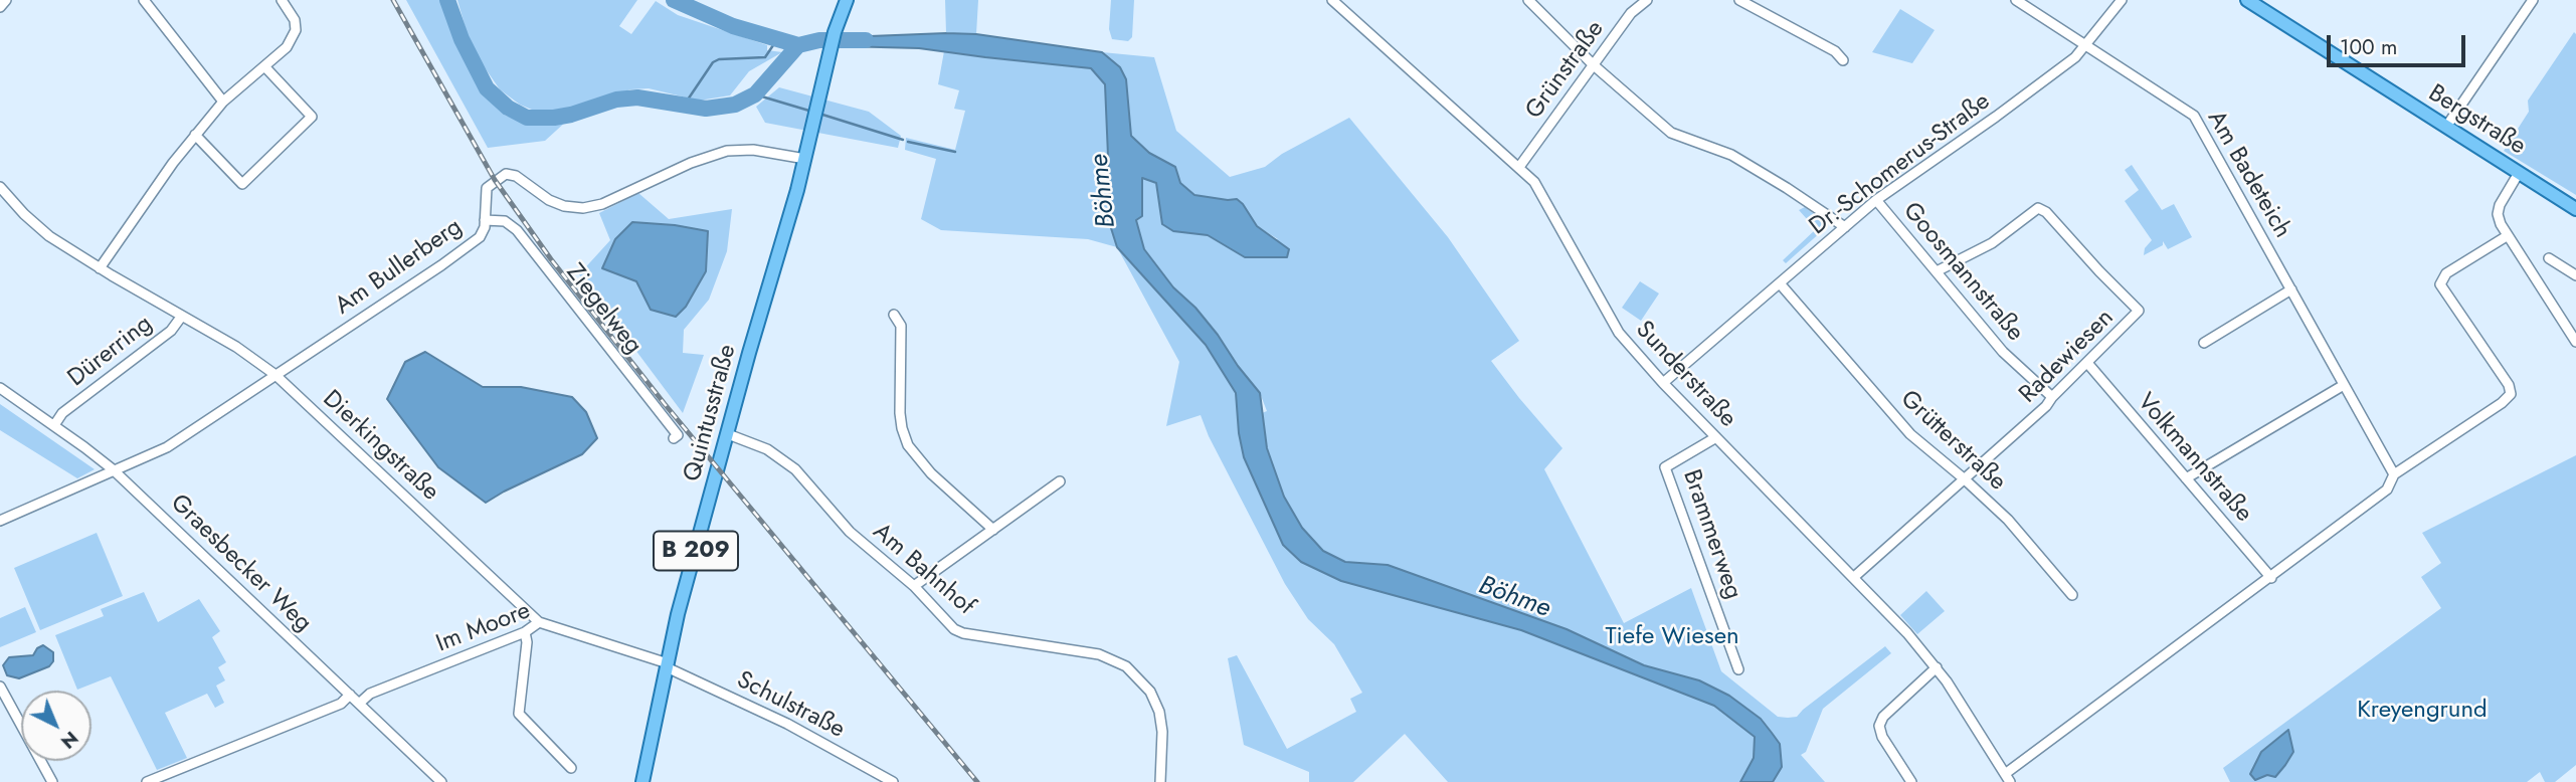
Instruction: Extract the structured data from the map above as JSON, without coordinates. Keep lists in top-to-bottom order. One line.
{"streets":{"main road":["Bergstraße","Quintusstraße","B 209"],"street":["Grünstraße","Dr.-Schomerus-Straße","Am Badeteich","Am Bullerberg","Goosmannstraße","Ziegelweg","Dürerring","Radewiesen","Sunderstraße","Grütterstraße","Dierkingstraße","Volkmannstraße","Brammerweg","Graesbecker Weg","Am Bahnhof","Im Moore","Schulstraße"]},"crossings":[["Grünstraße","Sunderstraße"],["Dr.-Schomerus-Straße","Am Badeteich"],["Dr.-Schomerus-Straße","Goosmannstraße"],["Dr.-Schomerus-Straße","Sunderstraße"],["Dr.-Schomerus-Straße","Grütterstraße"],["Am Bullerberg","Ziegelweg"],["Am Bullerberg","Quintusstraße"],["Am Bullerberg","Dierkingstraße"],["Am Bullerberg","Graesbecker Weg"],["Goosmannstraße","Radewiesen"],["Dürerring","Dierkingstraße"],["Dürerring","Graesbecker Weg"],["Radewiesen","Sunderstraße"],["Radewiesen","Grütterstraße"],["Radewiesen","Volkmannstraße"],["Sunderstraße","Brammerweg"],["Quintusstraße","Am Bahnhof"],["Quintusstraße","Im Moore"],["Quintusstraße","Schulstraße"],["Dierkingstraße","Im Moore"],["Graesbecker Weg","Im Moore"],["Im Moore","Schulstraße"]],"water":["Böhme"],"parks":["Tiefe Wiesen","Kreyengrund"],"scale_bar":"100 m","north":"bottom right"}
